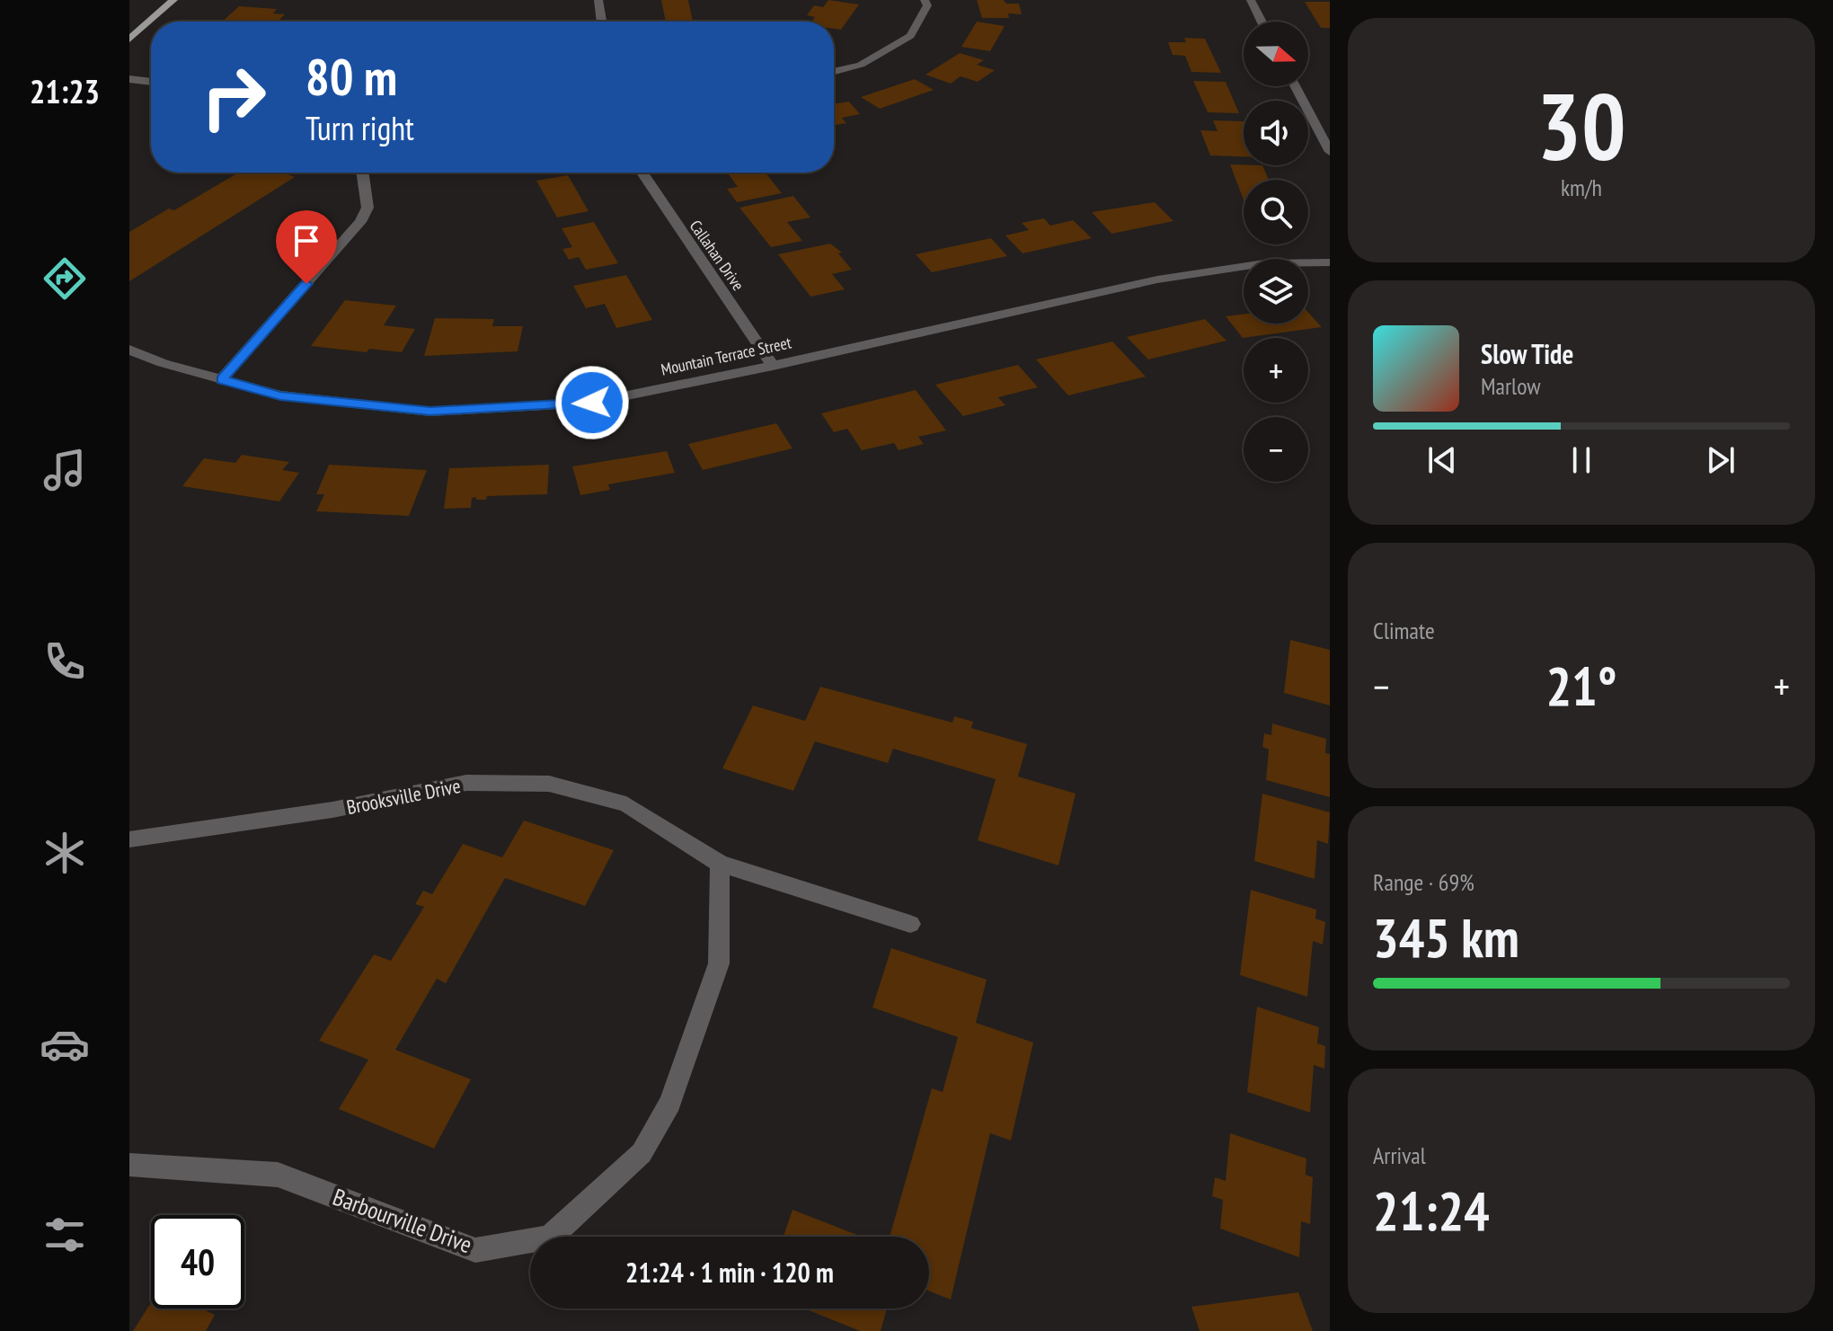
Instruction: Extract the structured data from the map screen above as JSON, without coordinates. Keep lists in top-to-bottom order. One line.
{"streets":{"street":["Callahan Drive","Mountain Terrace Street","Brooksville Drive","Barbourville Drive"]},"crossings":[["Callahan Drive","Mountain Terrace Street"],["Brooksville Drive","Barbourville Drive"]],"north":"right","page":{"tabs":"21:23","tile":[["30","km/h"],"Climate",["Range · 69%","345 km"],["Arrival","21:24"]],"map_buttons":["+","−"],"turn":["80 m","Turn right"],"song":["Slow Tide","Marlow"],"heat":["−","21°","+"],"limit":"40","trip":"21:24 · 1 min · 120 m"}}
